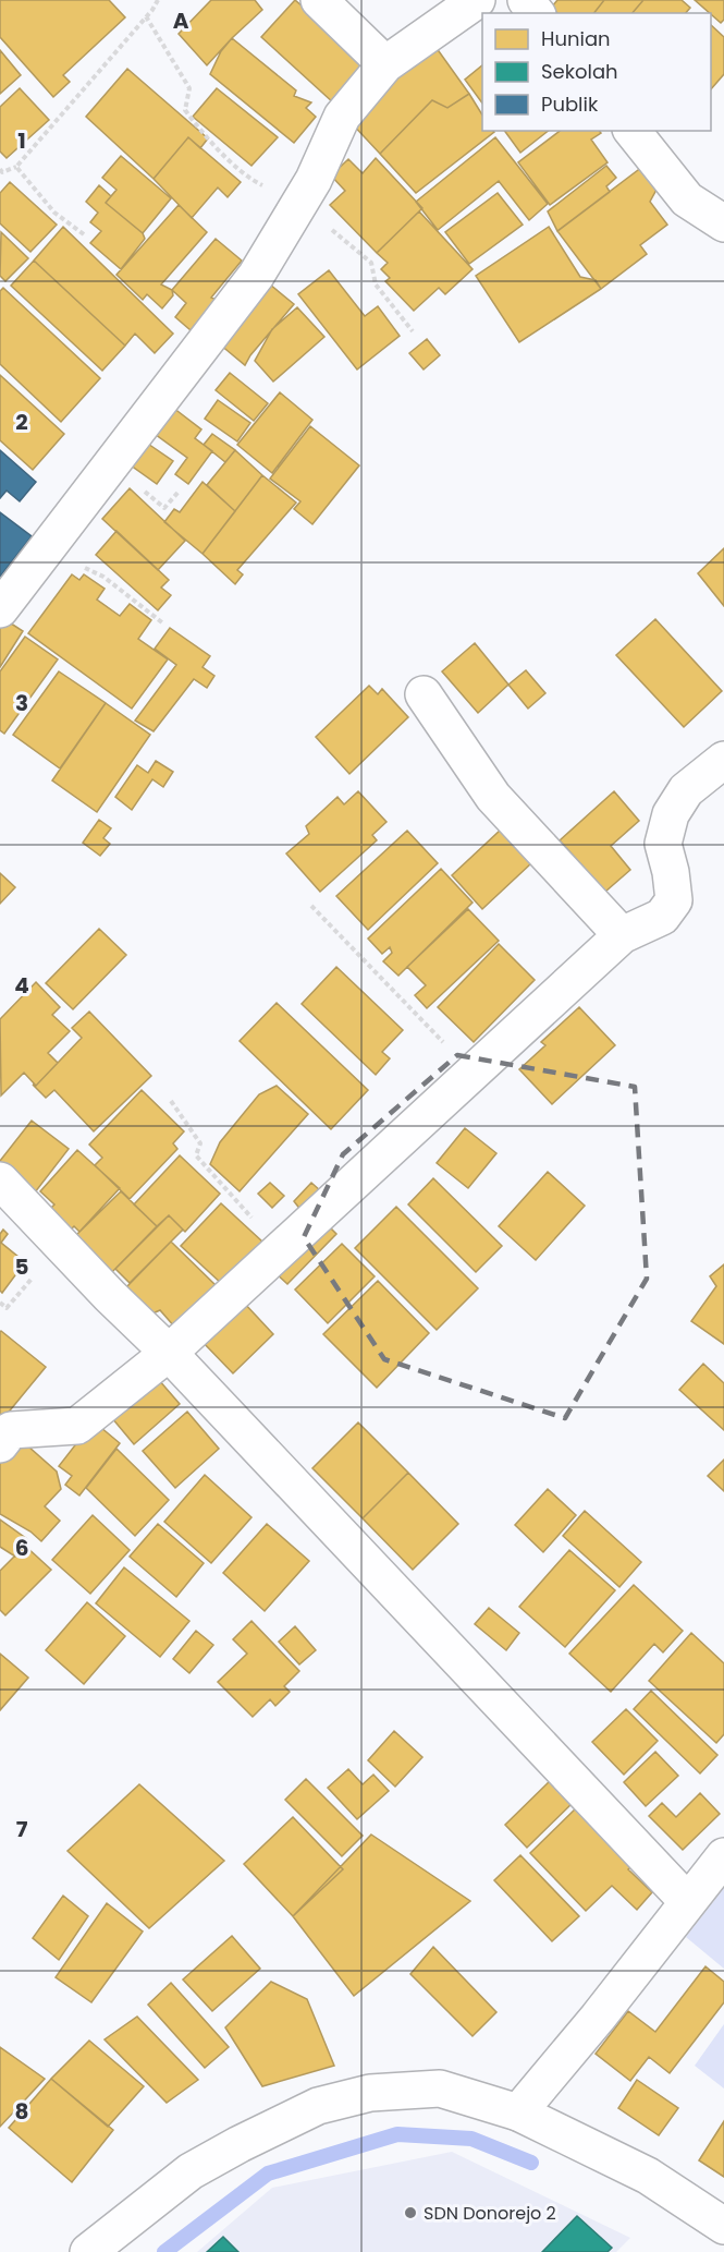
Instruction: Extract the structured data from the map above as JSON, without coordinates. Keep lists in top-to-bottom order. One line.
{"places":["SDN Donorejo 2"],"legend":["Hunian","Sekolah","Publik"],"grid":{"columns":["A"],"rows":["1","2","3","4","5","6","7","8"]}}
